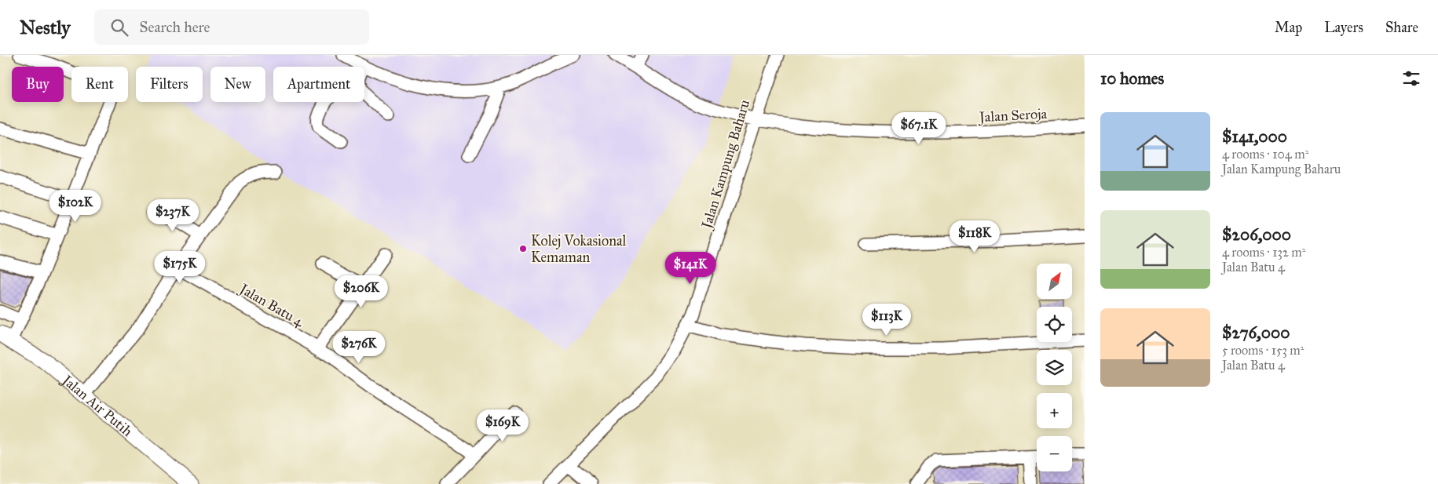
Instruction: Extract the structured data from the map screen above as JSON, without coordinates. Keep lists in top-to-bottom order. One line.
{"streets":{"main road":["Jalan Air Putih"],"street":["Jalan Seroja","Jalan Kampung Baharu","Jalan Batu 4"]},"crossings":[["Jalan Seroja","Jalan Kampung Baharu"]],"places":["Kolej Vokasional Kemaman"],"north":"top right","page":{"header":"Nestly","search":"Search here","nav":["Map","Layers","Share"],"heading":"10 homes","chip":["Buy","Rent","Filters","New","Apartment"],"list":[{"name":"$141,000","note":"4 rooms · 104 m² · Jalan Kampung Baharu"},{"name":"$206,000","note":"4 rooms · 132 m² · Jalan Batu 4"},{"name":"$276,000","note":"5 rooms · 153 m² · Jalan Batu 4"}],"price":["$67.1K","$102K","$237K","$118K","$175K","$141K","$206K","$113K","$276K","$169K"],"map_buttons":["+","−"]}}
